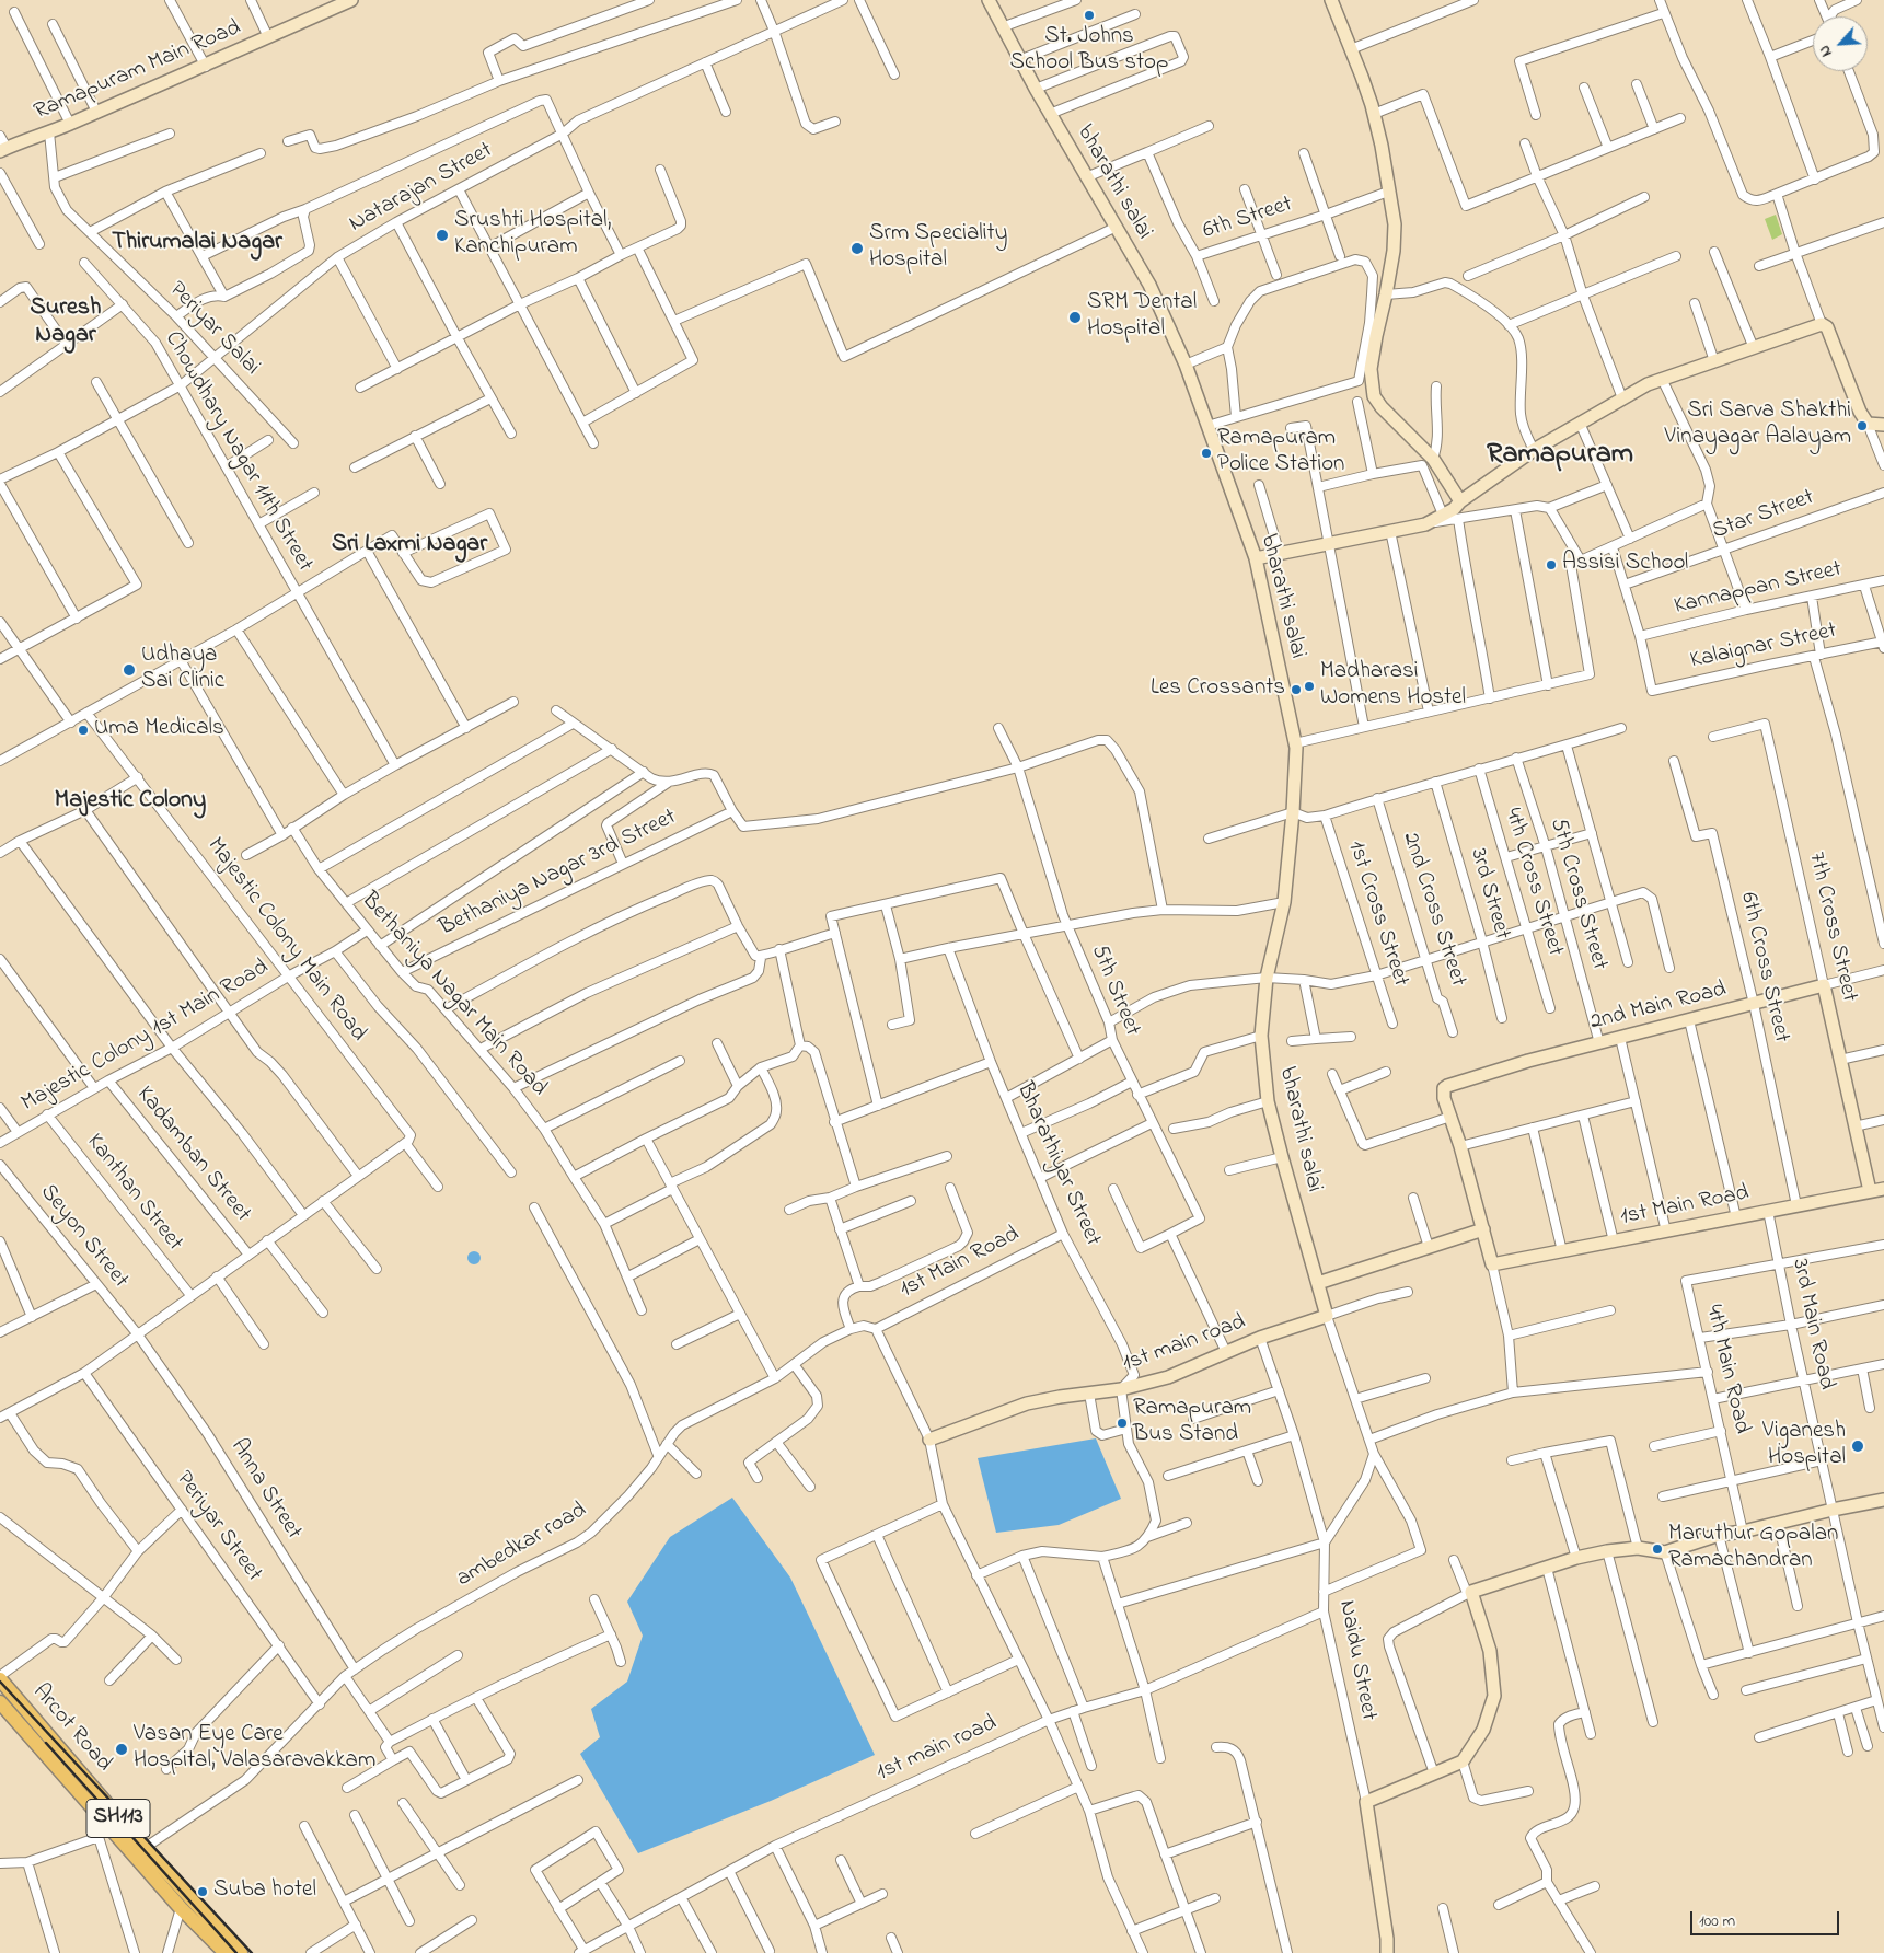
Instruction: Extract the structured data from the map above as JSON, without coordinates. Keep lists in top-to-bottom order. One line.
{"streets":{"main road":["Arcot Road","SH113"],"street":["Ramapuram Main Road","bharathi salai","Natarajan Street","6th Street","Periyar Salai","Chowdhary Nagar 11th Street","Star Street","Kannappan Street","Kalaignar Street","Bethaniya Nagar 3rd Street","4th Cross Street","3rd Street","5th Cross Street","2nd Cross Street","1st Cross Street","7th Cross Street","Majestic Colony Main Road","6th Cross Street","5th Street","Bethaniya Nagar Main Road","2nd Main Road","Majestic Colony 1st Main Road","Kadamban Street","Bharathiyar Street","Kanthan Street","1st Main Road","Seyon Street","3rd Main Road","1st main road","4th Main Road","Anna Street","Periyar Street","ambedkar road","Naidu Street"]},"crossings":[["Ramapuram Main Road","Periyar Salai"],["bharathi salai","1st main road"],["Natarajan Street","Periyar Salai"],["Natarajan Street","Chowdhary Nagar 11th Street"],["Kannappan Street","Kalaignar Street"],["Bethaniya Nagar 3rd Street","Bethaniya Nagar Main Road"],["5th Cross Street","2nd Main Road"],["7th Cross Street","2nd Main Road"],["7th Cross Street","1st Main Road"],["Majestic Colony Main Road","Majestic Colony 1st Main Road"],["6th Cross Street","2nd Main Road"],["6th Cross Street","1st Main Road"],["Bethaniya Nagar Main Road","Majestic Colony 1st Main Road"],["Majestic Colony 1st Main Road","Kadamban Street"],["Majestic Colony 1st Main Road","Kanthan Street"],["Bharathiyar Street","1st Main Road"],["Bharathiyar Street","1st main road"],["1st Main Road","3rd Main Road"],["1st Main Road","ambedkar road"],["Seyon Street","Anna Street"],["3rd Main Road","4th Main Road"],["1st main road","Naidu Street"],["Anna Street","ambedkar road"],["Periyar Street","ambedkar road"],["ambedkar road","Arcot Road"]],"districts":["Thirumalai Nagar","Suresh Nagar","Ramapuram","Sri Laxmi Nagar","Majestic Colony"],"places":["St. Johns School Bus stop","Srushti Hospital, Kanchipuram","Srm Speciality Hospital","SRM Dental Hospital","Sri Sarva Shakthi Vinayagar Aalayam","Ramapuram Police Station","Assisi School","Udhaya Sai Clinic","Madharasi Womens Hostel","Les Crossants","Uma Medicals","Ramapuram Bus Stand","Viganesh Hospital","Maruthur Gopalan Ramachandran","Vasan Eye Care Hospital, Valasaravakkam","Suba hotel"],"scale_bar":"100 m","north":"bottom left"}
